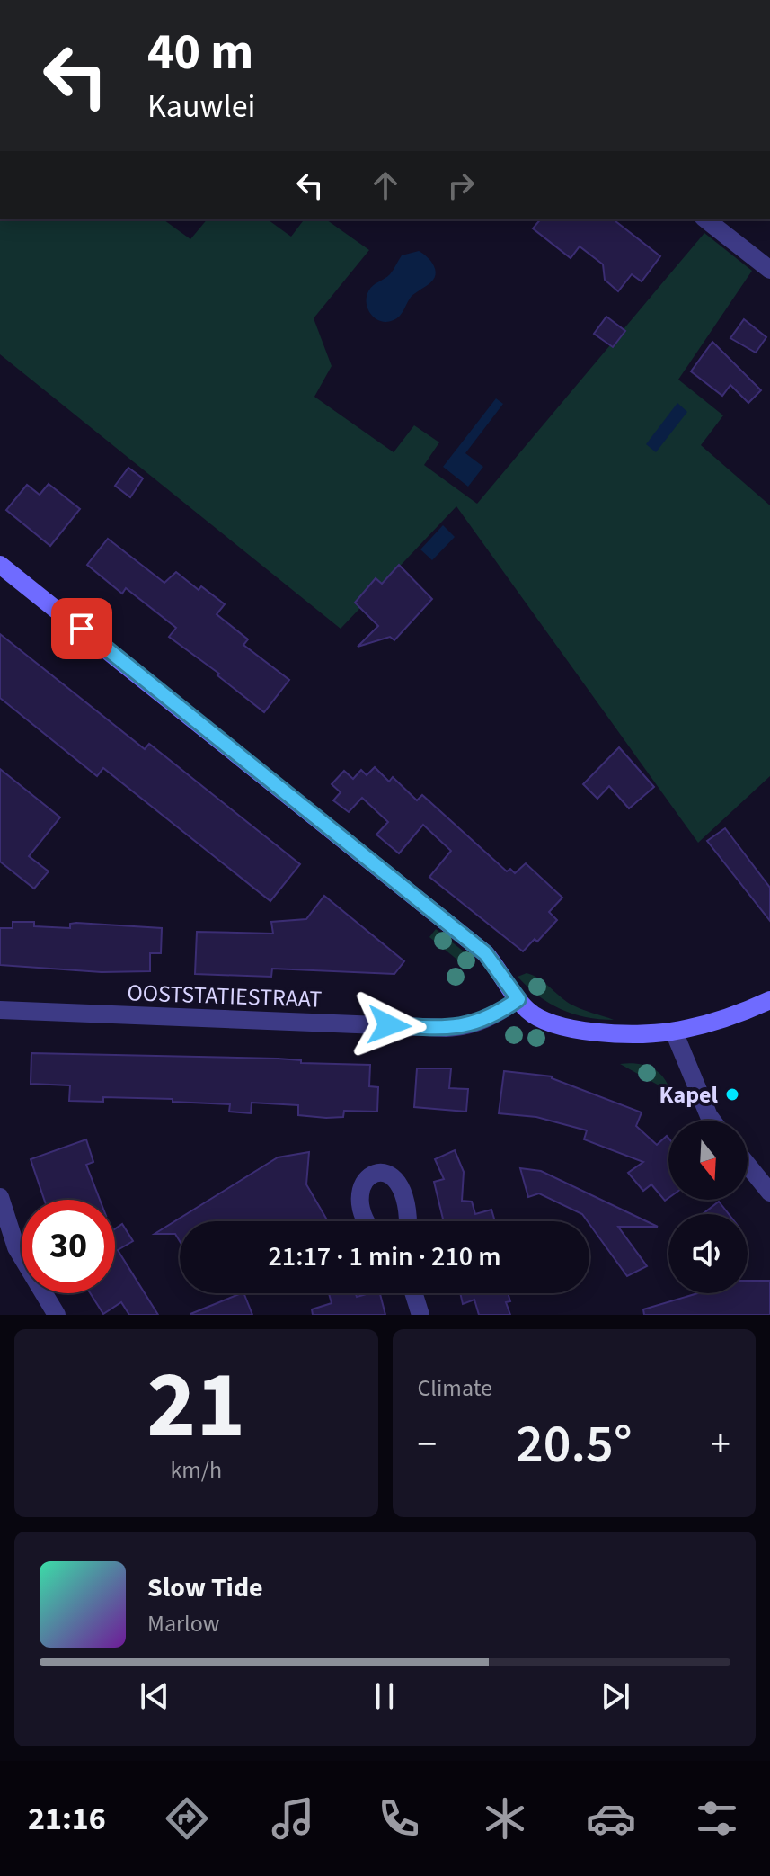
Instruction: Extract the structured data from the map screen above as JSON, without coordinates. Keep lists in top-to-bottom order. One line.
{"streets":{"street":["OOSTSTATIESTRAAT"]},"places":["Kapel"],"north":"bottom","page":{"turn":["40 m","Kauwlei"],"limit":"30","trip":"21:17 · 1 min · 210 m","tile":[["21","km/h"],"Climate"],"heat":["−","20.5°","+"],"song":["Slow Tide","Marlow"],"tabs":"21:16"}}
